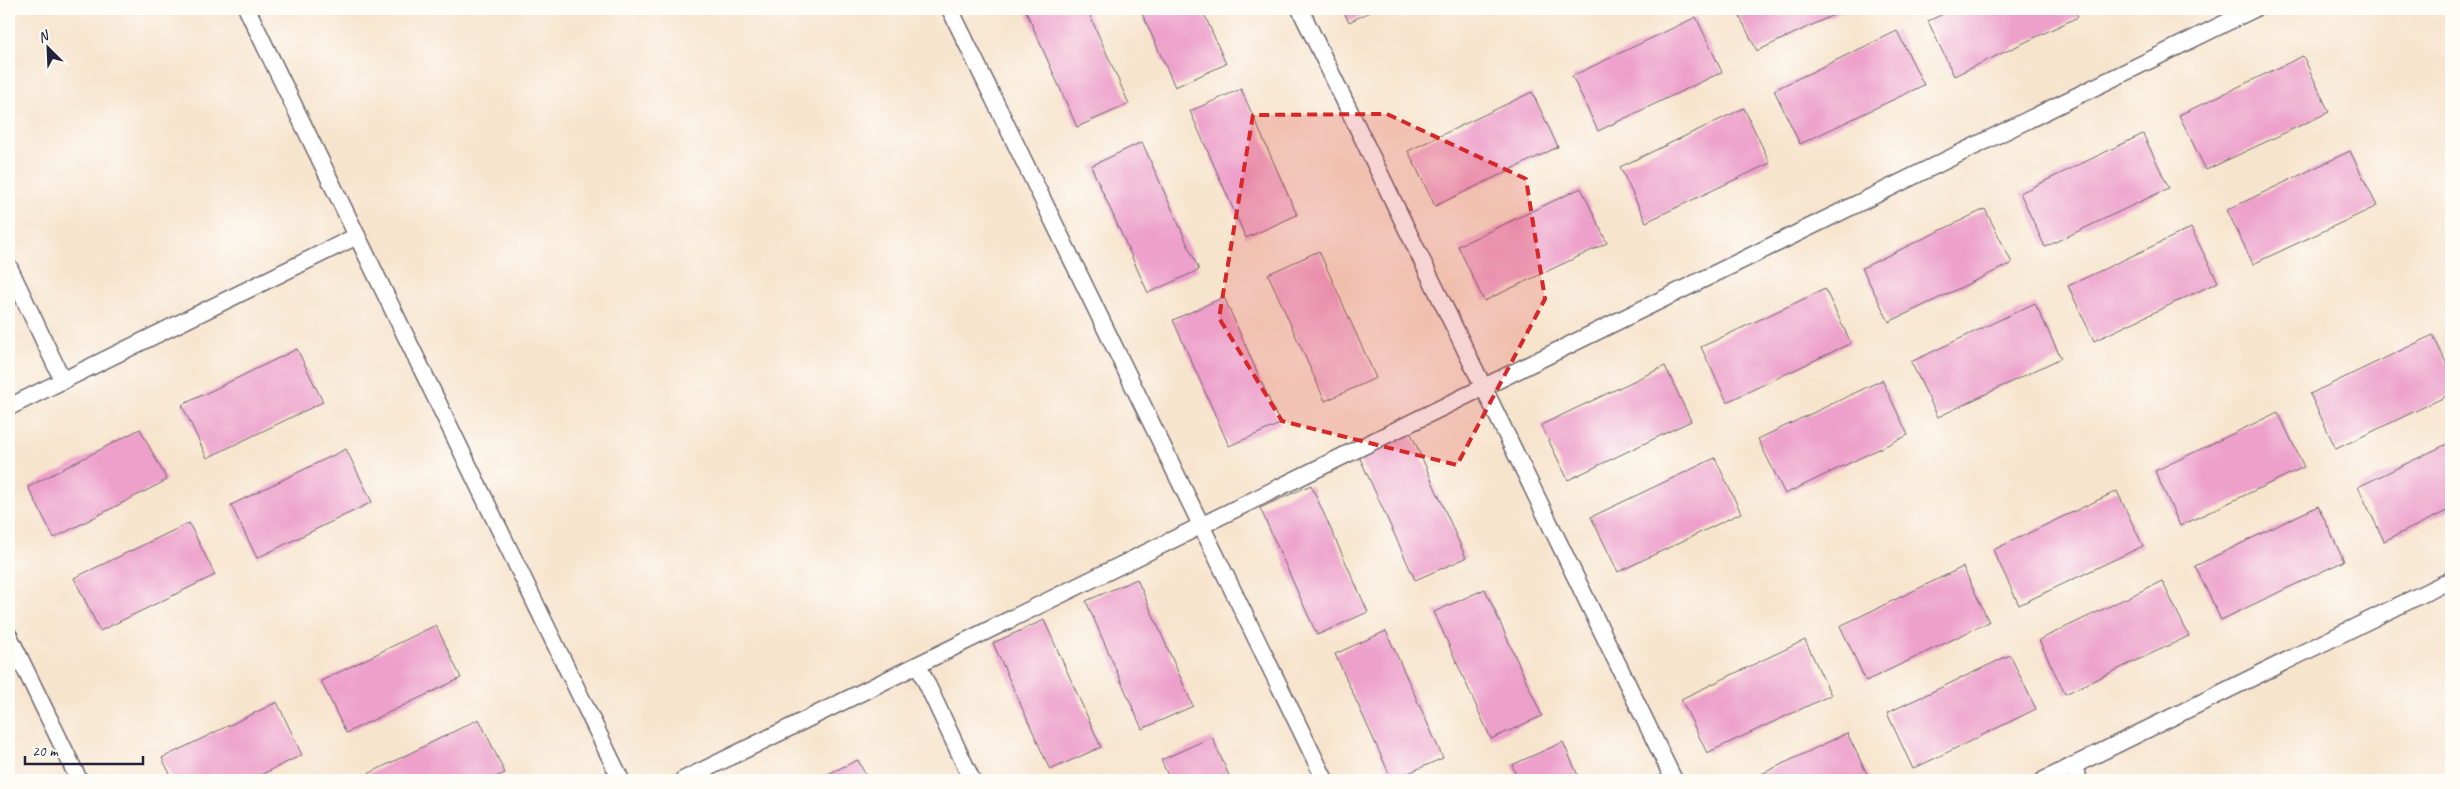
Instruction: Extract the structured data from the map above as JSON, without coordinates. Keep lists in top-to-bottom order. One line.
{"scale_bar":"20 m","north":"top left"}
